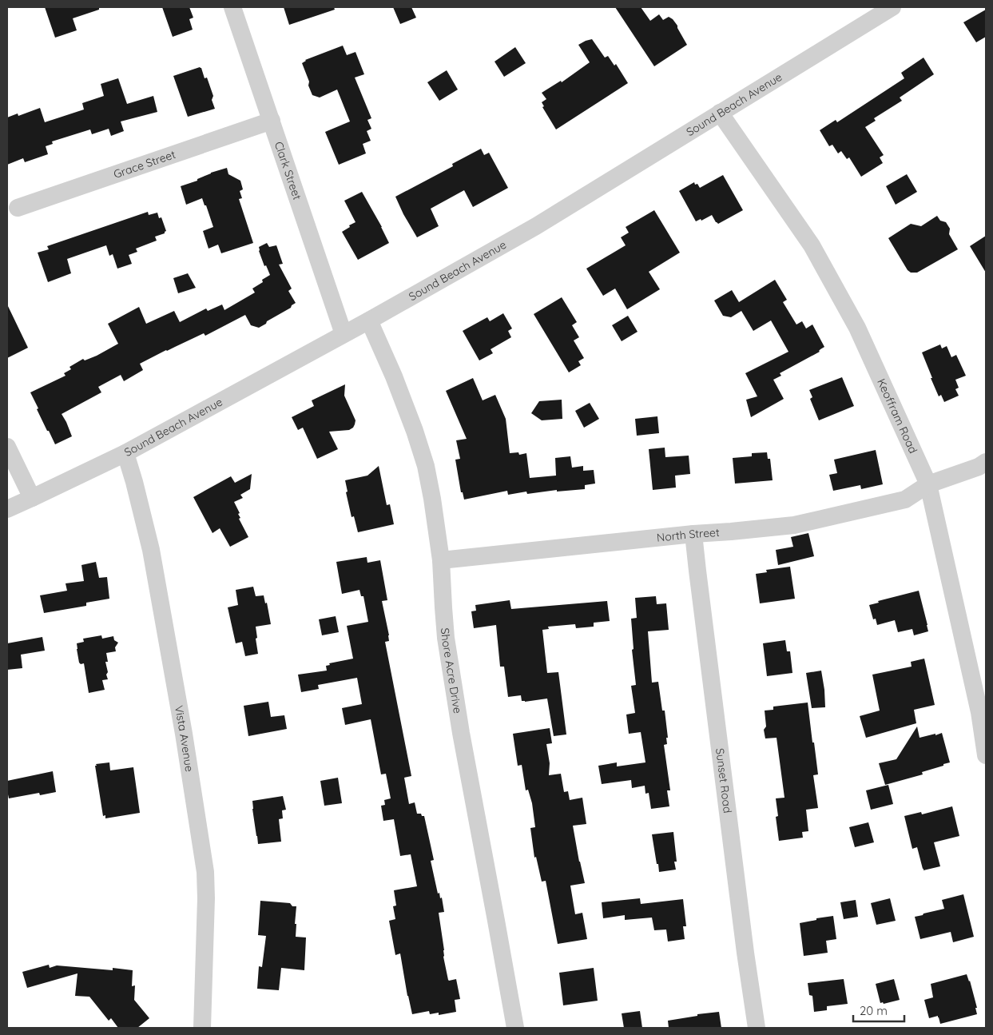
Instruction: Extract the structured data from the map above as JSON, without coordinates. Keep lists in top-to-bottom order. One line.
{"streets":{"street":["Sound Beach Avenue","Grace Street","Clark Street","Keoffram Road","North Street","Shore Acre Drive","Vista Avenue","Sunset Road"]},"crossings":[["Sound Beach Avenue","Clark Street"],["Sound Beach Avenue","Keoffram Road"],["Sound Beach Avenue","Shore Acre Drive"],["Sound Beach Avenue","Vista Avenue"],["Grace Street","Clark Street"],["Keoffram Road","North Street"],["North Street","Shore Acre Drive"],["North Street","Sunset Road"]],"scale_bar":"20 m"}
